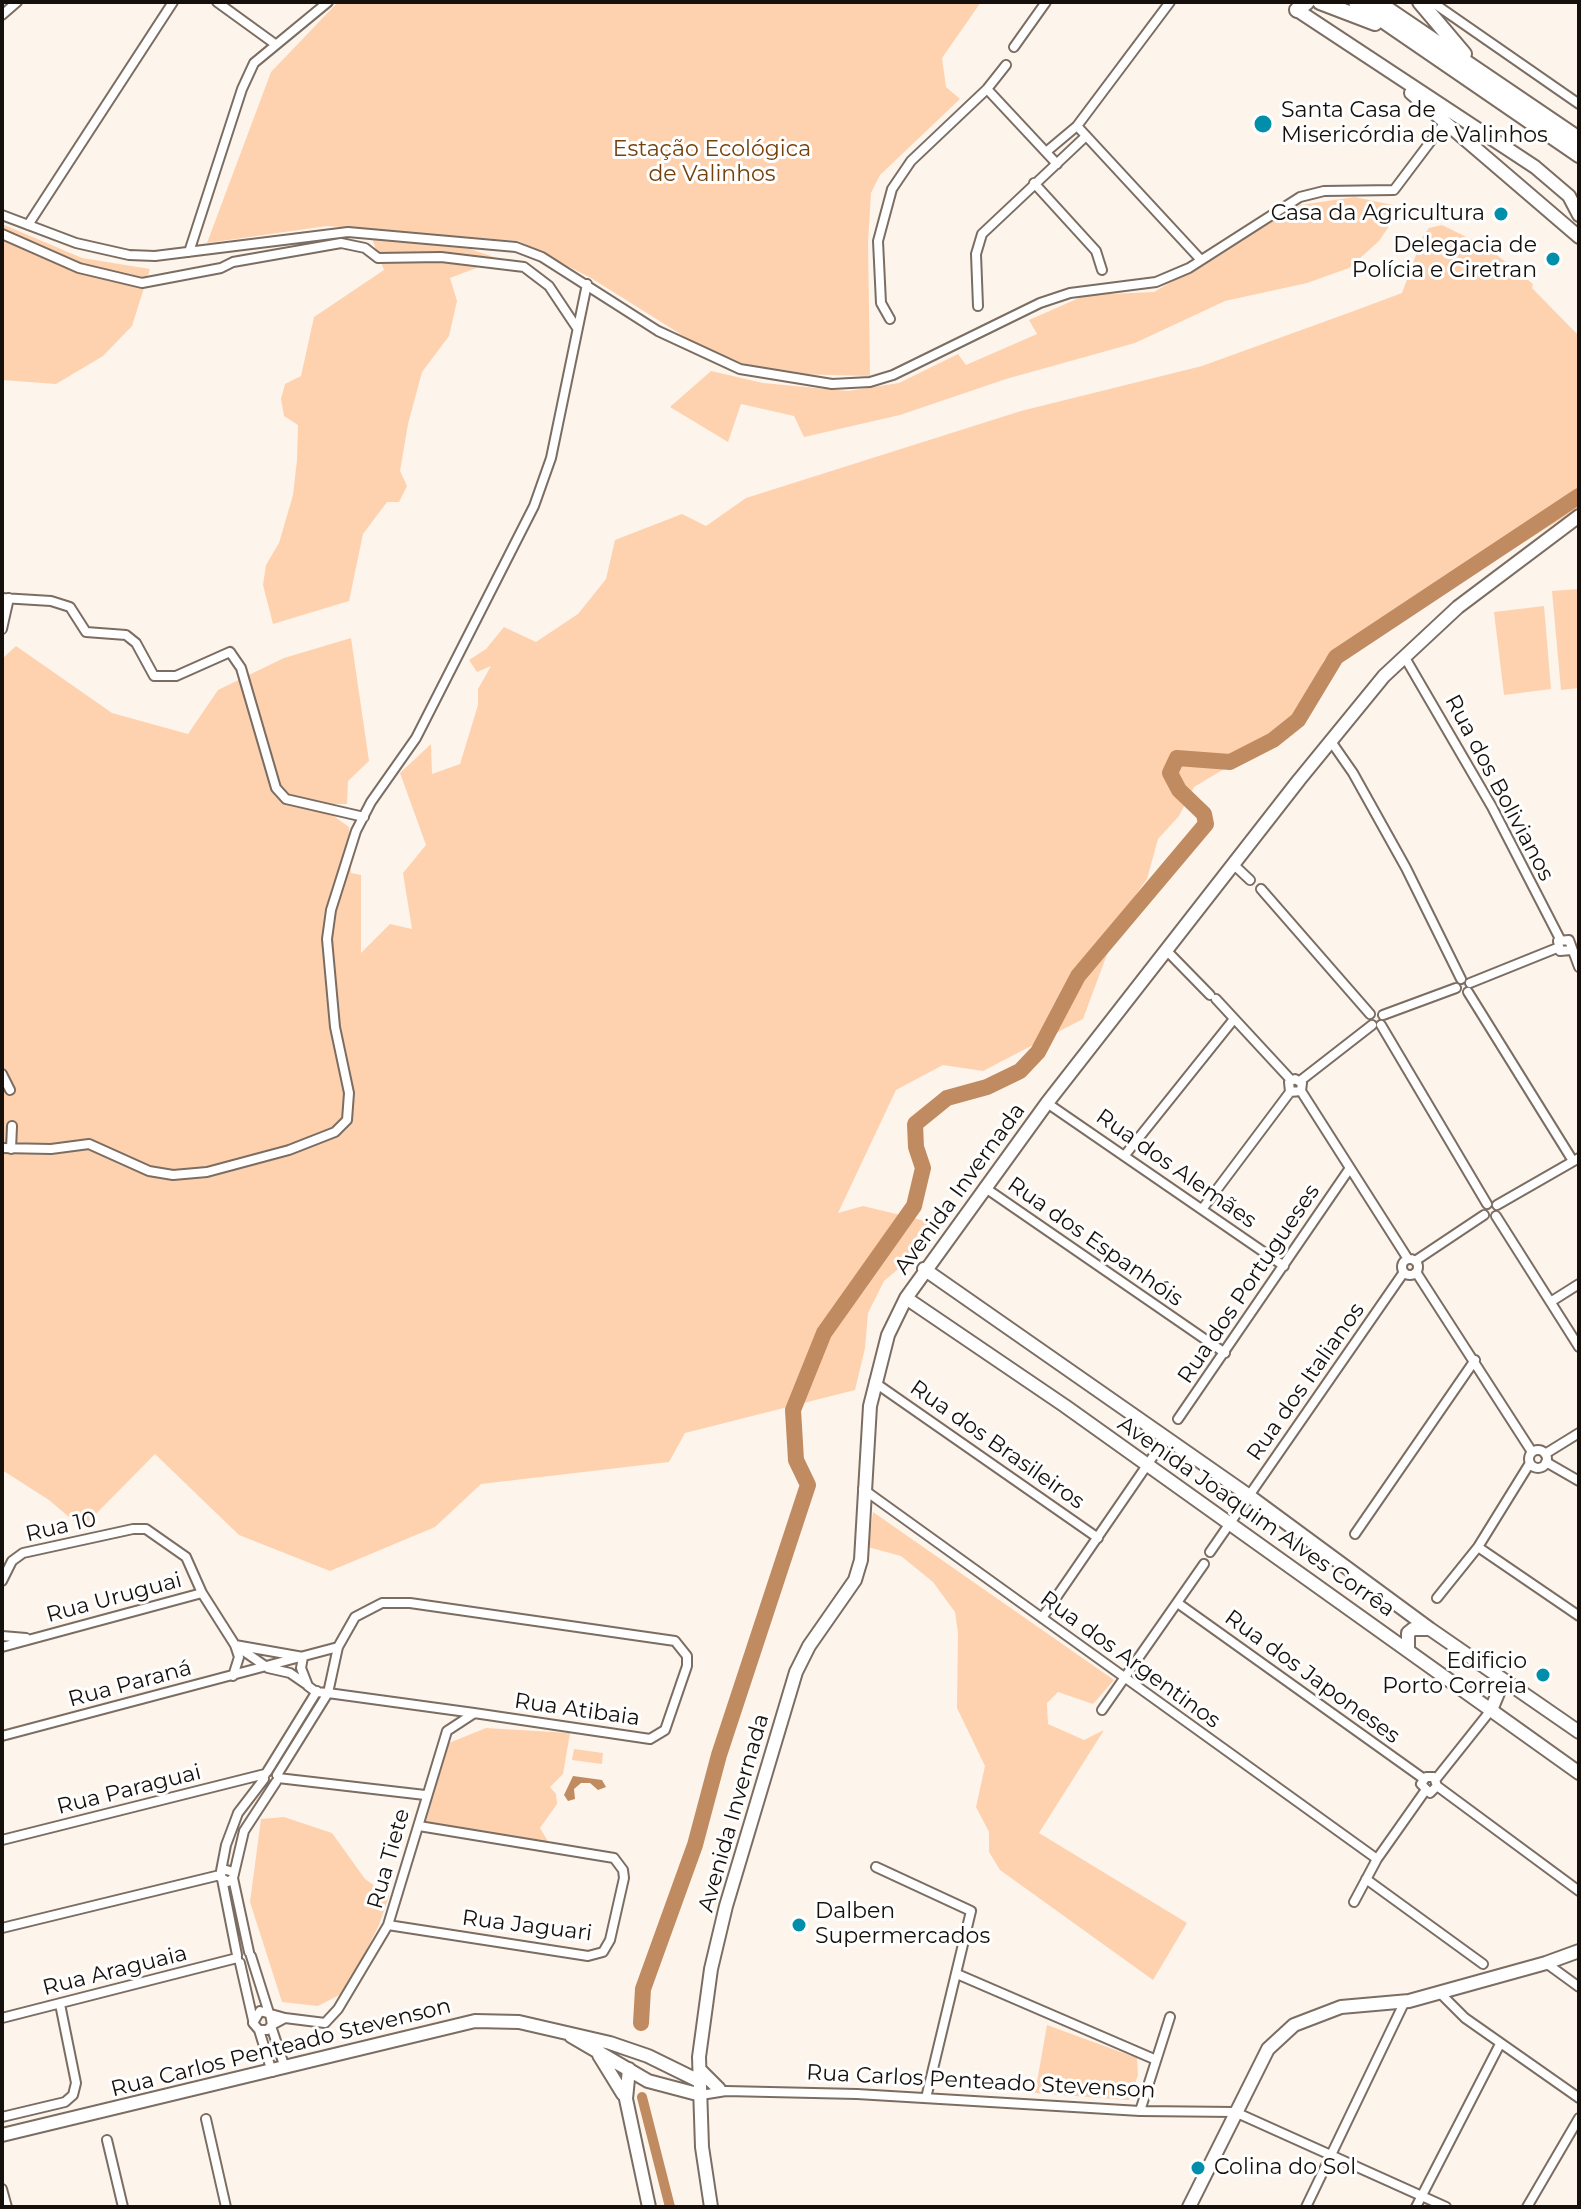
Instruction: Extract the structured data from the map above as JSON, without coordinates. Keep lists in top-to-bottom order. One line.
{"streets":{"main road":["Avenida Invernada","Avenida Joaquim Alves Corrêa","Rua Carlos Penteado Stevenson"],"street":["Rua dos Bolivianos","Rua dos Alemães","Rua dos Espanhóis","Rua dos Portugueses","Rua dos Italianos","Rua dos Brasileiros","Rua 10","Rua Uruguai","Rua dos Argentinos","Rua dos Japoneses","Rua Paraná","Rua Atibaia","Rua Paraguai","Rua Tiete","Rua Jaguari","Rua Araguaia"]},"crossings":[["Rua dos Bolivianos","Avenida Invernada"],["Rua dos Alemães","Avenida Invernada"],["Rua dos Alemães","Rua dos Portugueses"],["Avenida Invernada","Rua dos Espanhóis"],["Avenida Invernada","Rua dos Brasileiros"],["Avenida Invernada","Avenida Joaquim Alves Corrêa"],["Avenida Invernada","Rua dos Argentinos"],["Avenida Invernada","Rua Carlos Penteado Stevenson"],["Rua dos Espanhóis","Rua dos Portugueses"],["Rua dos Italianos","Avenida Joaquim Alves Corrêa"],["Rua 10","Rua Uruguai"],["Rua Paraná","Rua Atibaia"],["Rua Atibaia","Rua Tiete"],["Rua Tiete","Rua Jaguari"]],"parks":["Estação Ecológica de Valinhos"],"places":["Santa Casa de Misericórdia de Valinhos","Casa da Agricultura","Delegacia de Polícia e Ciretran","Edificio Porto Correia","Dalben Supermercados","Colina do Sol"]}
